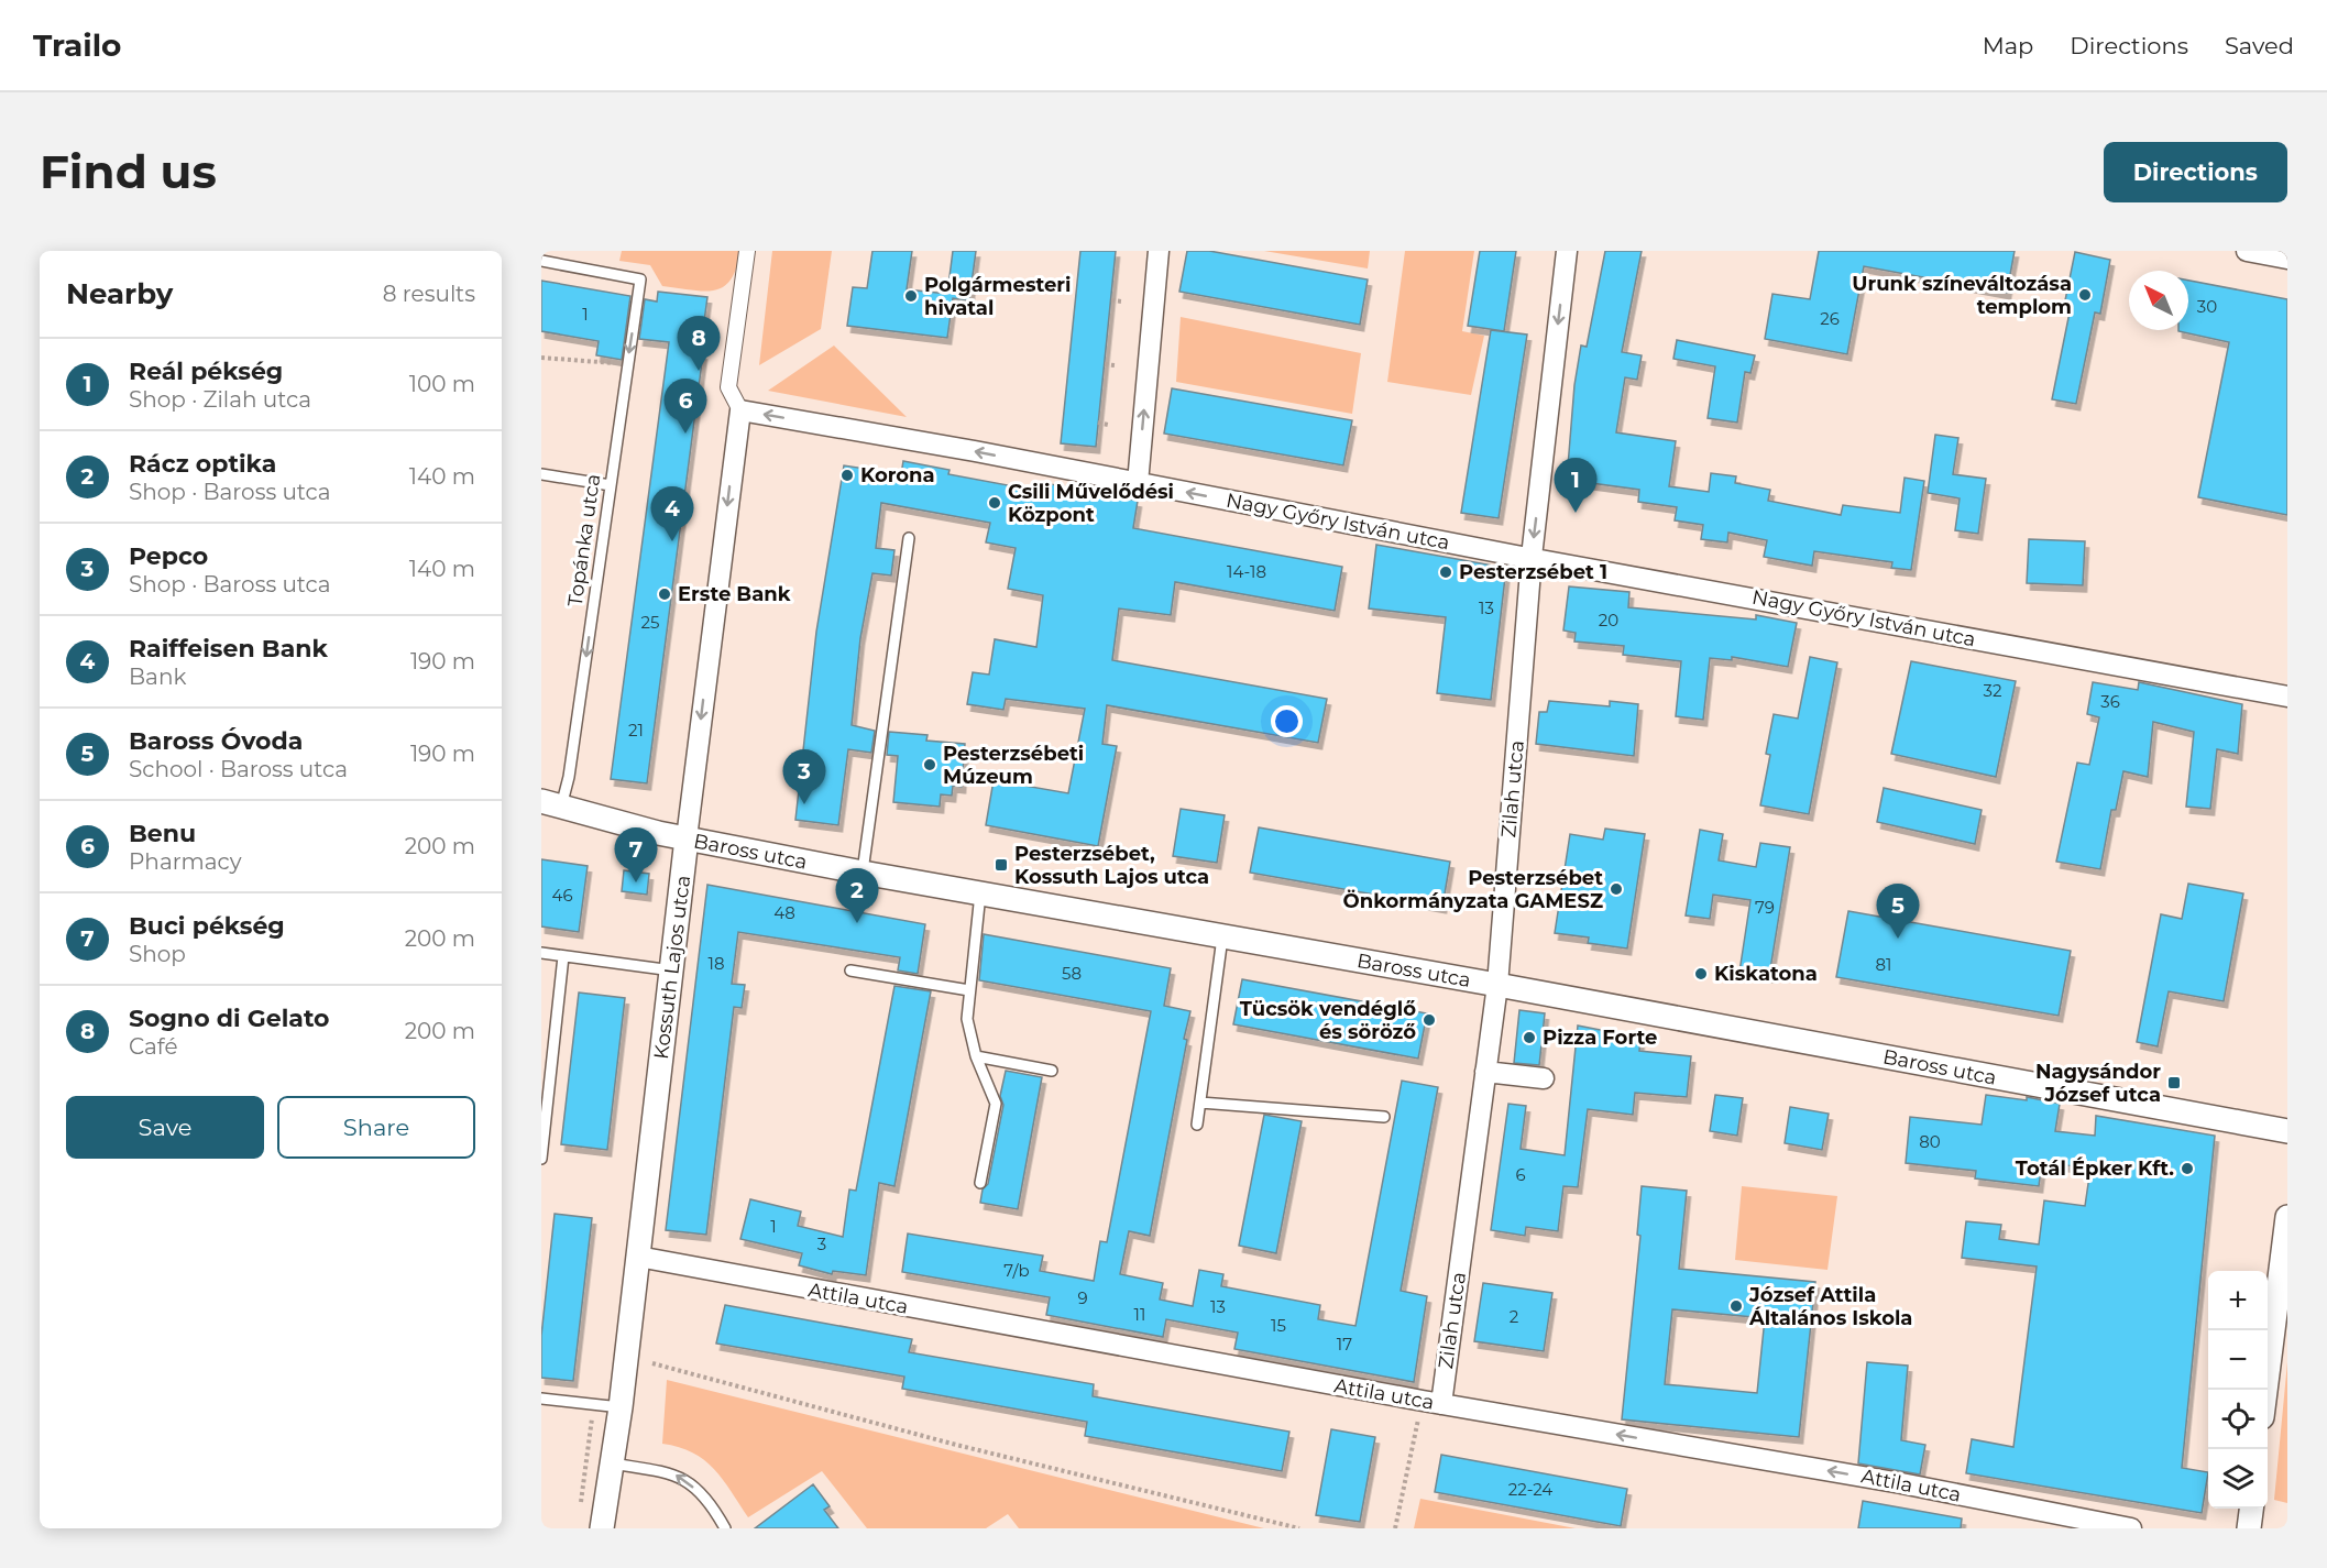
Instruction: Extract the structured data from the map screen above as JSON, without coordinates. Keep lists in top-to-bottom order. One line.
{"streets":{"street":["Nagy Győry István utca","Zilah utca","Baross utca","Kossuth Lajos utca","Attila utca"],"lane":["Topánka utca"]},"crossings":[["Nagy Győry István utca","Zilah utca"],["Nagy Győry István utca","Kossuth Lajos utca"],["Topánka utca","Baross utca"],["Zilah utca","Baross utca"],["Zilah utca","Attila utca"],["Baross utca","Kossuth Lajos utca"],["Kossuth Lajos utca","Attila utca"]],"one_way":["Nagy Győry István utca","Topánka utca","Attila utca"],"places":{"other":["Urunk színeváltozása templom","Polgármesteri hivatal","Korona","Csili Művelődési Központ","Pesterzsébet 1","Erste Bank","Pesterzsébeti Múzeum","Pesterzsébet Önkormányzata GAMESZ","Kiskatona","Tücsök vendéglő és söröző","Pizza Forte","Totál Épker Kft.","József Attila Általános Iskola"],"transit":["Pesterzsébet, Kossuth Lajos utca","Nagysándor József utca"]},"house_numbers":["30","1","26","14-18","13","20","25","32","36","21","46","79","48","18","81","58","80","6","1","3","7/b","9","13","11","2","15","17","22-24"],"north":"top left","page":{"header":"Trailo","nav":["Map","Directions","Saved"],"buttons":["Directions",["Save","Share"]],"title":"Find us","heading":["Nearby","8 results"],"pins":["8","6","1","4","3","7","2","5"],"list":[{"mark":"1","name":"Reál pékség","note":"Shop · Zilah utca","value":"100 m"},{"mark":"2","name":"Rácz optika","note":"Shop · Baross utca","value":"140 m"},{"mark":"3","name":"Pepco","note":"Shop · Baross utca","value":"140 m"},{"mark":"4","name":"Raiffeisen Bank","note":"Bank","value":"190 m"},{"mark":"5","name":"Baross Óvoda","note":"School · Baross utca","value":"190 m"},{"mark":"6","name":"Benu","note":"Pharmacy","value":"200 m"},{"mark":"7","name":"Buci pékség","note":"Shop","value":"200 m"},{"mark":"8","name":"Sogno di Gelato","note":"Café","value":"200 m"}],"map_buttons":["+","−"]}}
